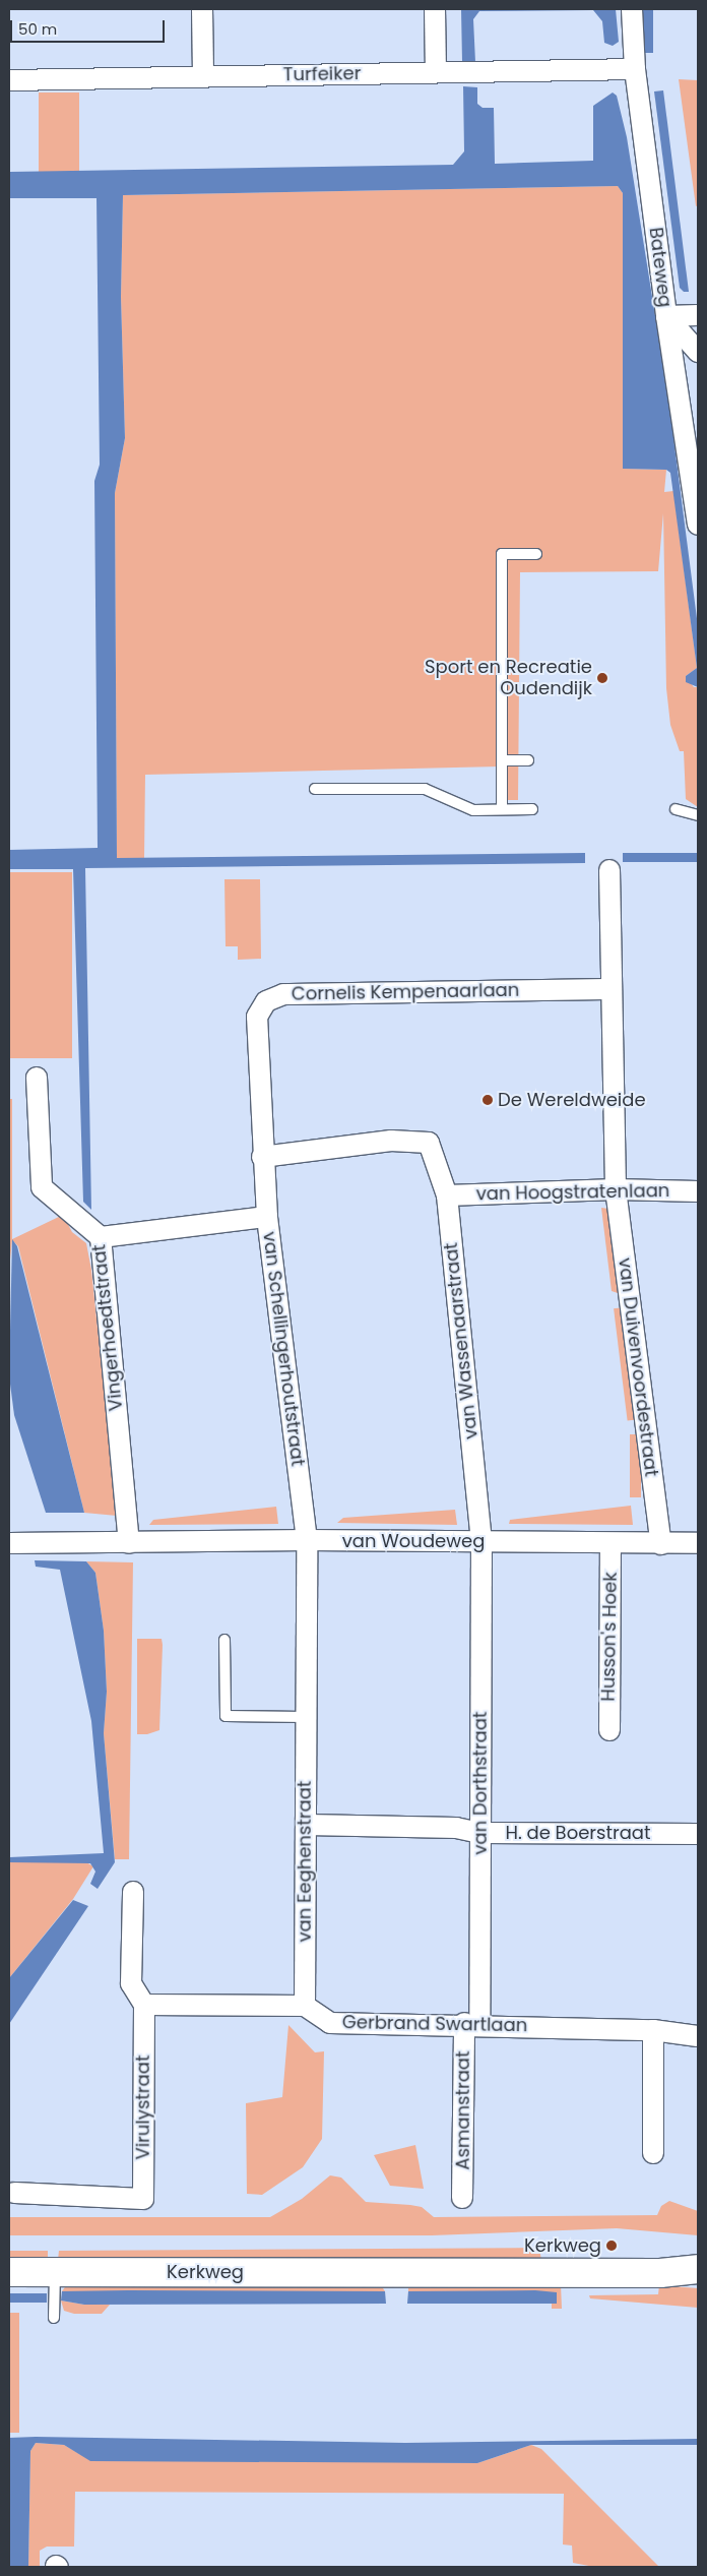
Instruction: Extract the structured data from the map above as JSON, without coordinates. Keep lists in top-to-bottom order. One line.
{"streets":{"main road":["Kerkweg"],"street":["Turfeiker","Bateweg","Cornelis Kempenaarlaan","van Hoogstratenlaan","Vingerhoedtstraat","van Wassenaarstraat","van Schellingerhoutstraat","van Duivenvoordestraat","van Woudeweg","Husson's Hoek","van Dorthstraat","H. de Boerstraat","van Eeghenstraat","Gerbrand Swartlaan","Virulystraat","Asmanstraat"]},"crossings":[["Turfeiker","Bateweg"],["Cornelis Kempenaarlaan","van Wassenaarstraat"],["Cornelis Kempenaarlaan","van Schellingerhoutstraat"],["van Hoogstratenlaan","van Wassenaarstraat"],["van Hoogstratenlaan","van Duivenvoordestraat"],["Vingerhoedtstraat","van Woudeweg"],["van Wassenaarstraat","van Schellingerhoutstraat"],["van Wassenaarstraat","van Woudeweg"],["van Wassenaarstraat","van Dorthstraat"],["van Schellingerhoutstraat","van Woudeweg"],["van Schellingerhoutstraat","van Eeghenstraat"],["van Duivenvoordestraat","van Woudeweg"],["van Woudeweg","Husson's Hoek"],["van Woudeweg","van Dorthstraat"],["van Woudeweg","van Eeghenstraat"],["van Dorthstraat","H. de Boerstraat"],["van Dorthstraat","Gerbrand Swartlaan"],["van Dorthstraat","Asmanstraat"],["H. de Boerstraat","van Eeghenstraat"],["van Eeghenstraat","Gerbrand Swartlaan"],["Gerbrand Swartlaan","Asmanstraat"]],"places":["Sport en Recreatie Oudendijk","De Wereldweide","Kerkweg"],"scale_bar":"50 m"}
